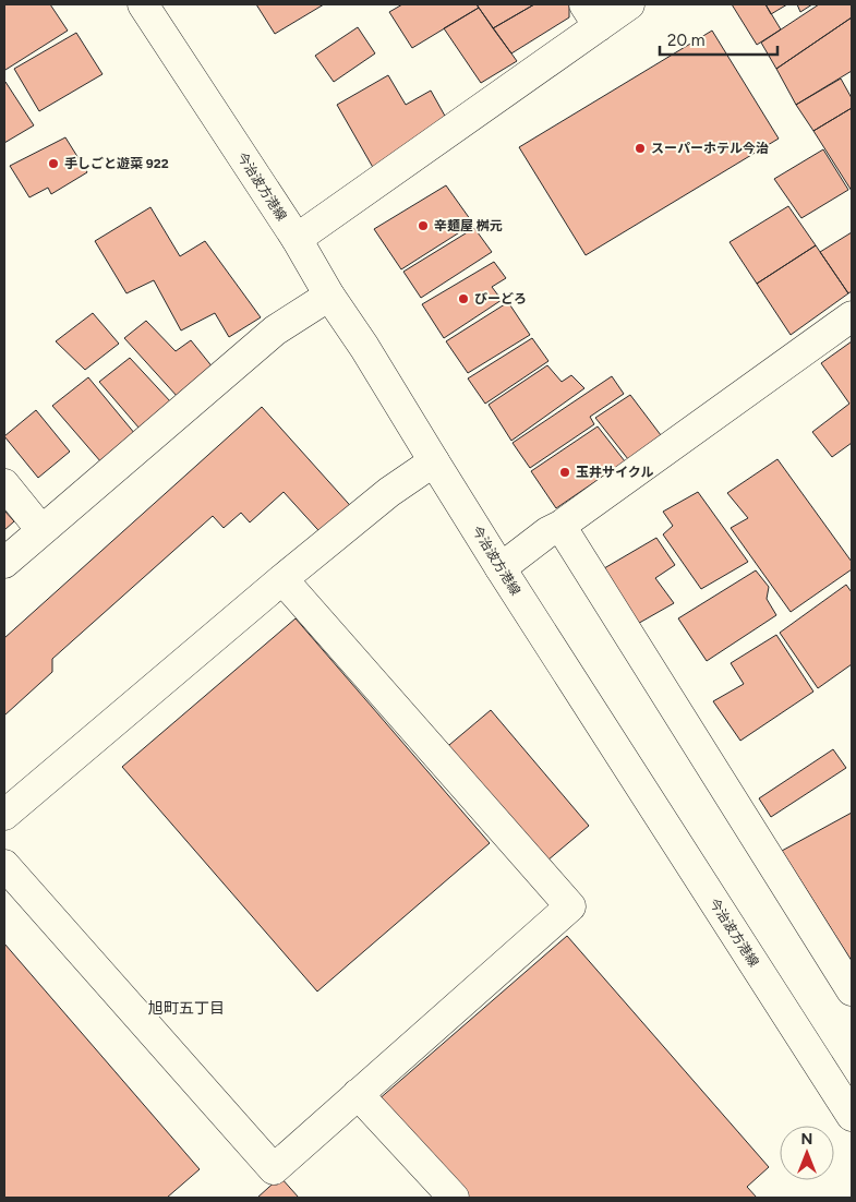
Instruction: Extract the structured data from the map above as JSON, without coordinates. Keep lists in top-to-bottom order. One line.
{"streets":{"street":["今治波方港線"]},"districts":["旭町五丁目"],"places":["スーパーホテル今治","手しごと遊菜 922","辛麺屋 桝元","びーどろ","玉井サイクル"],"scale_bar":"20 m","north":"top"}
